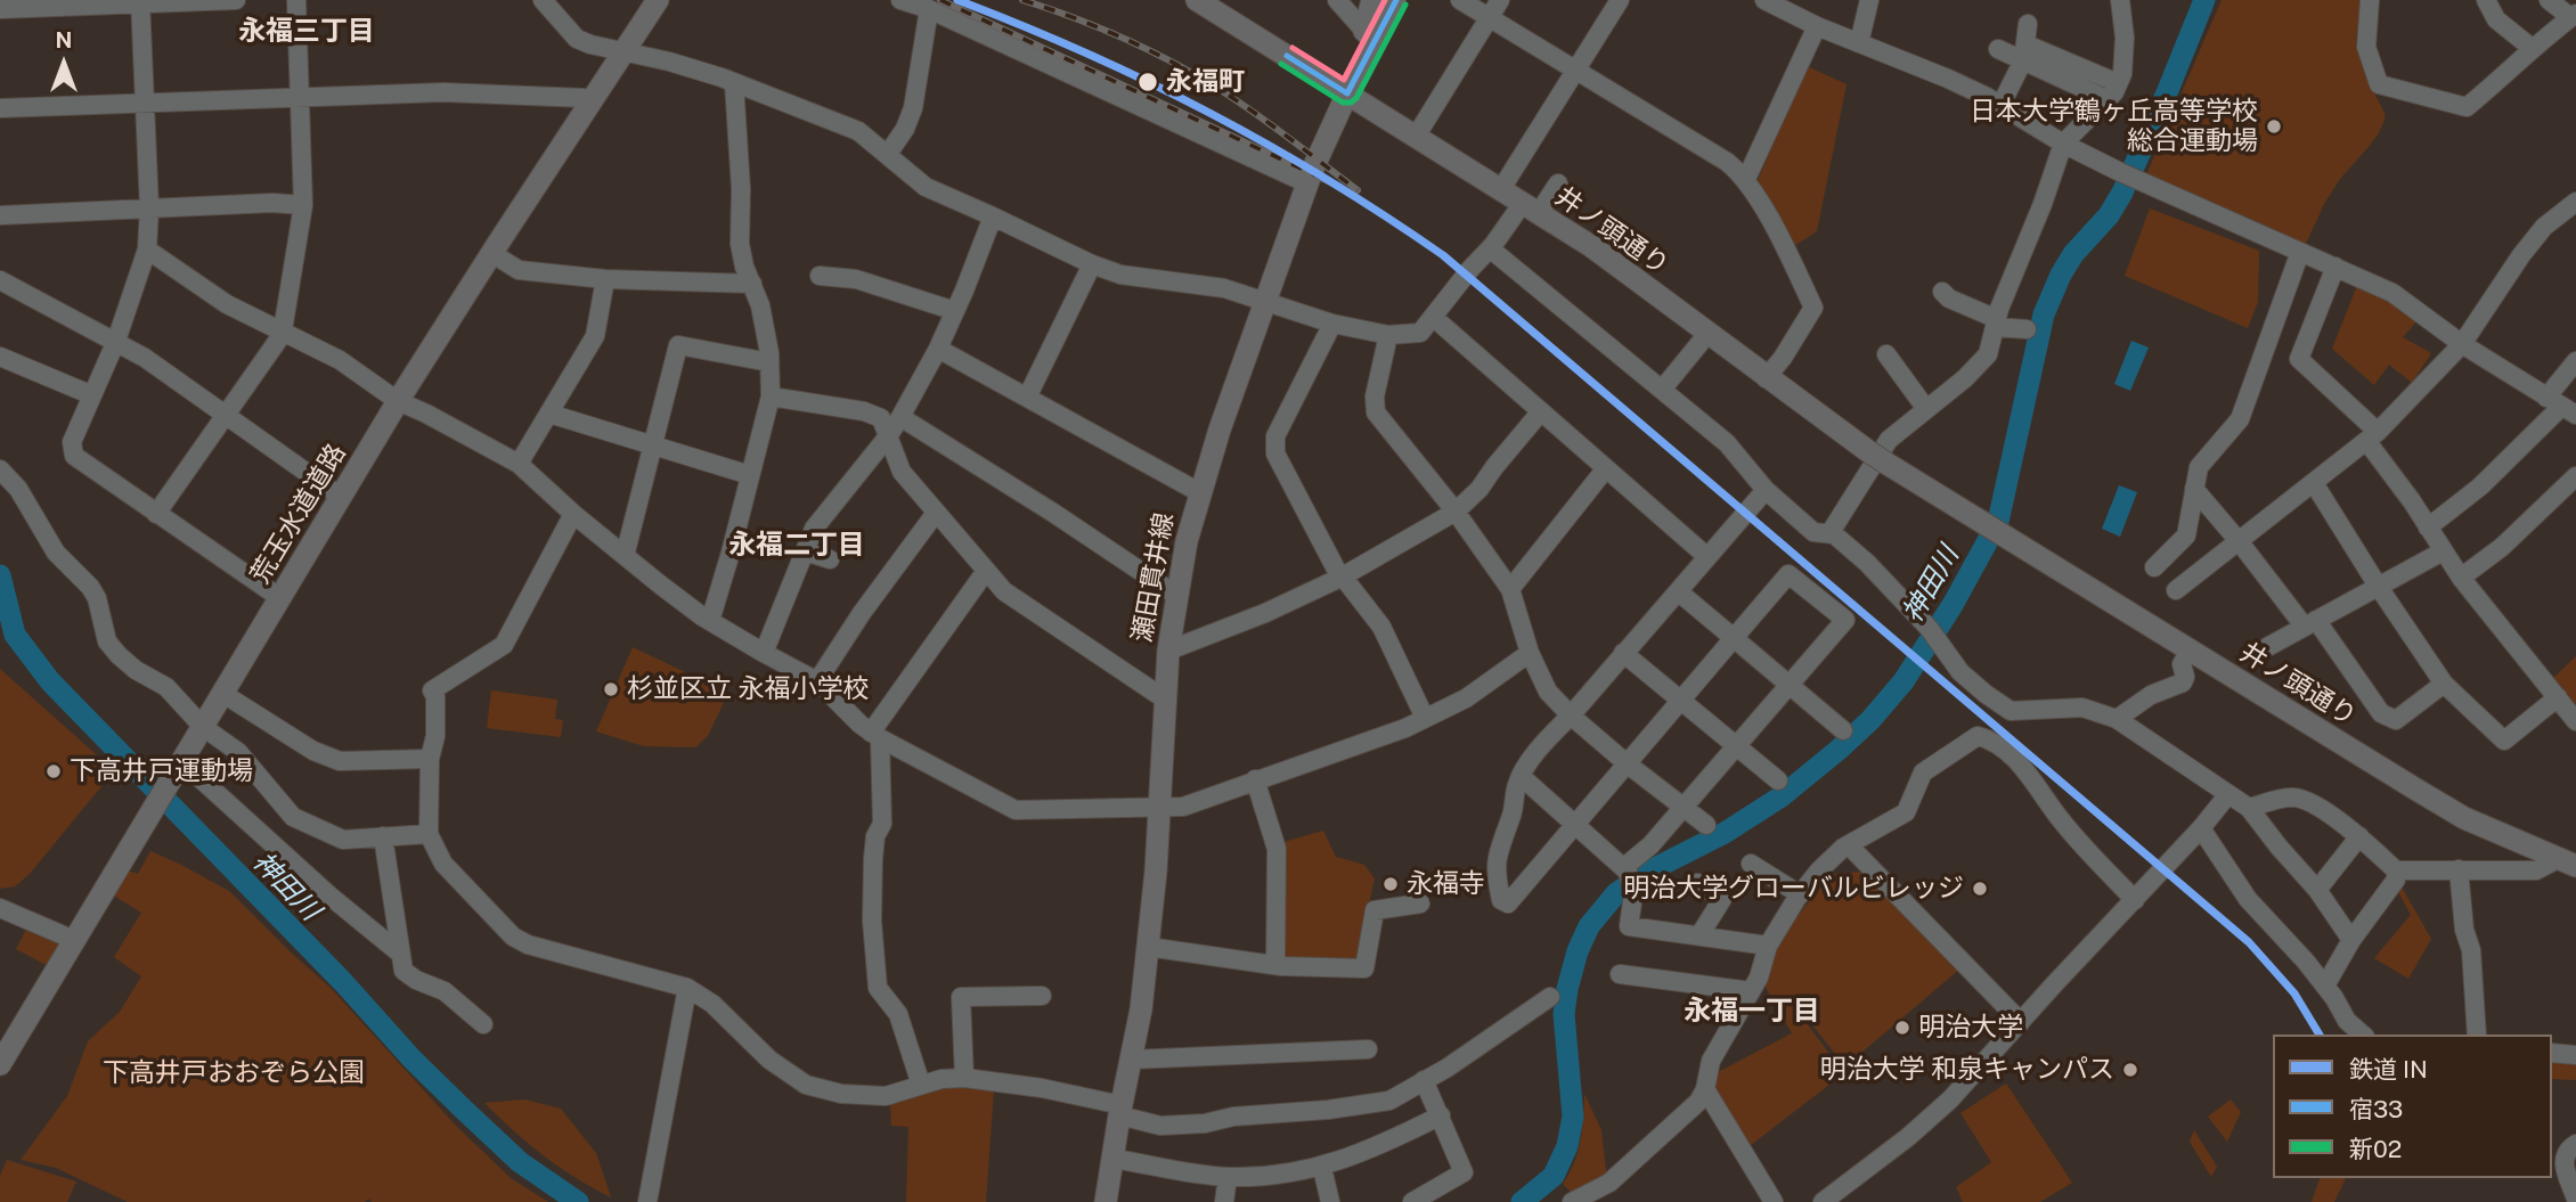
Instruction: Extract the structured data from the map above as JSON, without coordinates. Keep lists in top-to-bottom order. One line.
{"streets":{"main road":["井ノ頭通り","荒玉水道道路","瀬田貫井線"]},"crossings":[["井ノ頭通り","瀬田貫井線"]],"districts":["永福三丁目","永福二丁目","永福一丁目"],"water":["神田川"],"parks":["下高井戸おおぞら公園"],"places":["永福町","日本大学鶴ヶ丘高等学校 総合運動場","杉並区立 永福小学校","下高井戸運動場","永福寺","明治大学グローバルビレッジ","明治大学","明治大学 和泉キャンパス"],"lines":["rail line IN","transit line 宿33","transit line 新02"],"legend":["鉄道 IN","宿33","新02"],"north":"top"}
